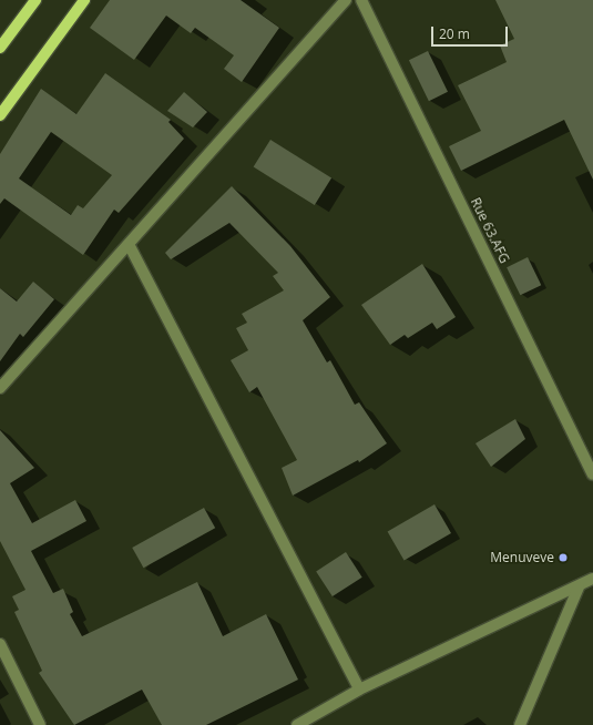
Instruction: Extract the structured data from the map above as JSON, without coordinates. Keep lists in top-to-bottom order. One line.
{"streets":{"street":["Rue 63.AFG"]},"places":["Menuveve"],"scale_bar":"20 m"}
